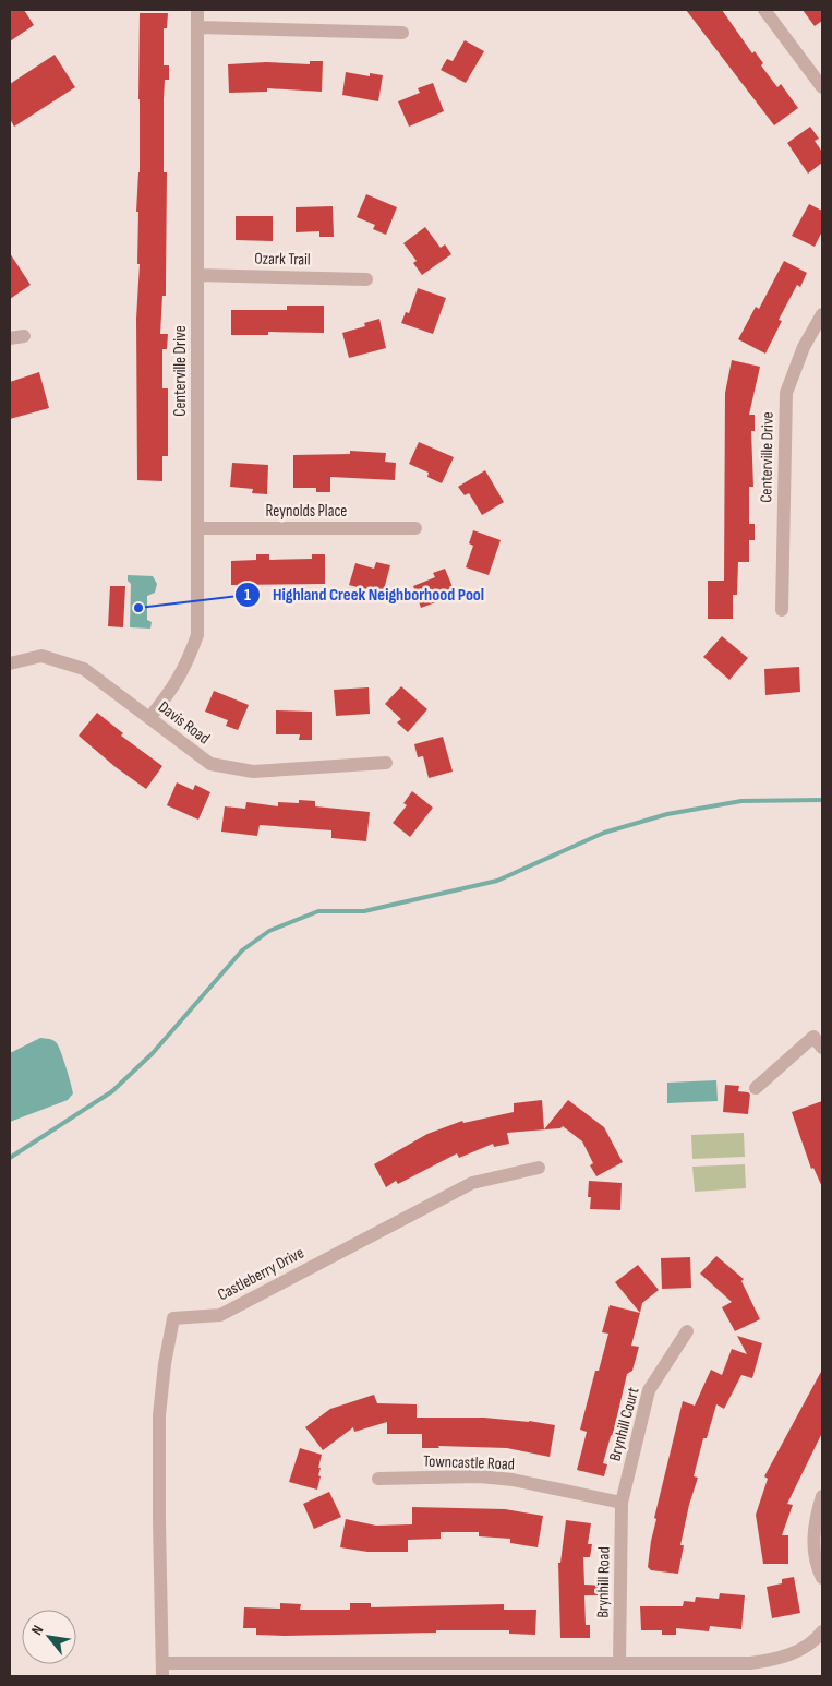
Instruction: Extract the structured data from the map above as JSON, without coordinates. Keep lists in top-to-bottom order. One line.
{"streets":{"street":["Ozark Trail","Centerville Drive","Reynolds Place","Davis Road","Castleberry Drive","Brynhill Court","Towncastle Road","Brynhill Road"]},"crossings":[["Ozark Trail","Centerville Drive"],["Centerville Drive","Reynolds Place"],["Centerville Drive","Davis Road"],["Brynhill Court","Towncastle Road"],["Brynhill Court","Brynhill Road"],["Towncastle Road","Brynhill Road"]],"places":["Highland Creek Neighborhood Pool"],"north":"top left"}
